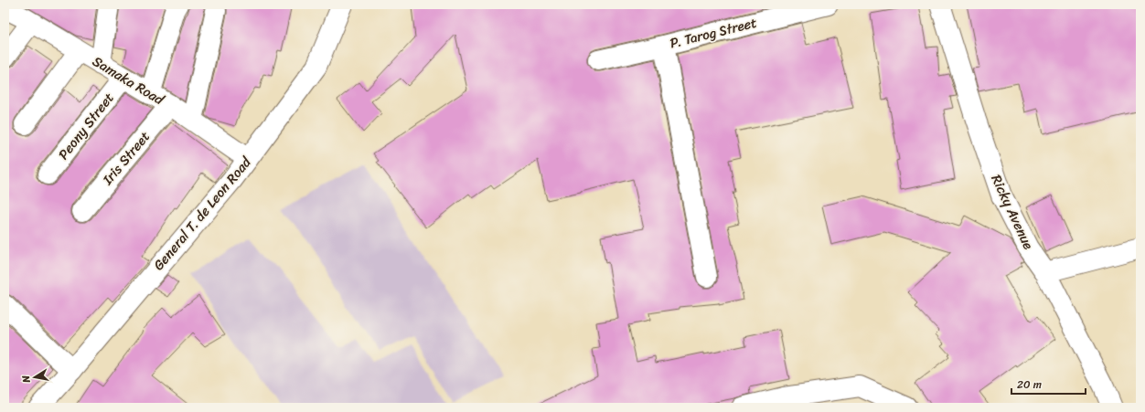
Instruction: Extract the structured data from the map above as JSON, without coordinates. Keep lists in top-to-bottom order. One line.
{"streets":{"street":["P. Tarog Street","Samaka Road","Peony Street","Iris Street","Ricky Avenue","General T. de Leon Road"]},"crossings":[["Samaka Road","Peony Street"],["Samaka Road","Iris Street"],["Samaka Road","General T. de Leon Road"]],"scale_bar":"20 m","north":"left"}
